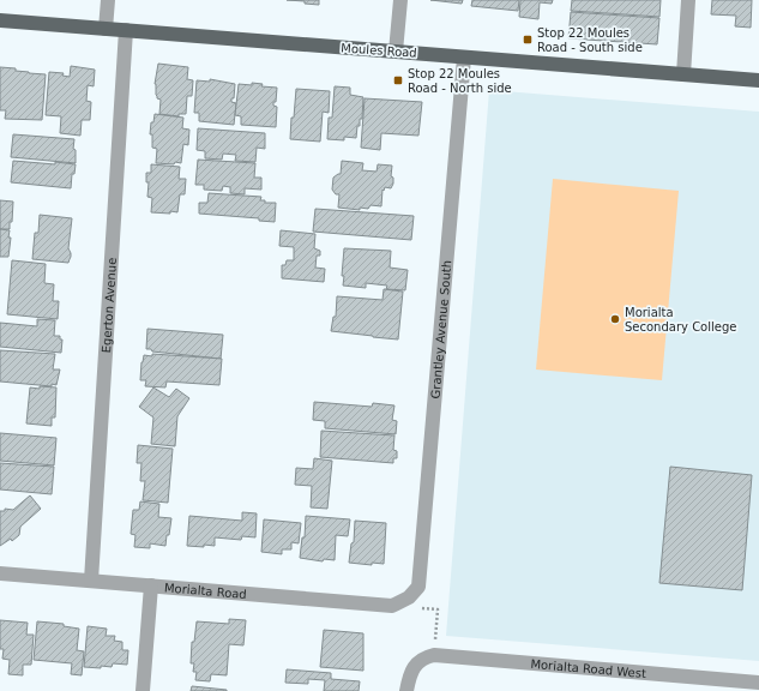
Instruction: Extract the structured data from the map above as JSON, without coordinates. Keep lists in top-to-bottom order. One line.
{"streets":{"main road":["Moules Road"],"street":["Egerton Avenue","Grantley Avenue South","Morialta Road","Morialta Road West"]},"crossings":[["Moules Road","Egerton Avenue"],["Moules Road","Grantley Avenue South"],["Egerton Avenue","Morialta Road"],["Grantley Avenue South","Morialta Road"]],"places":{"transit":["Stop 22 Moules Road - South side","Stop 22 Moules Road - North side"],"other":["Morialta Secondary College"]}}
